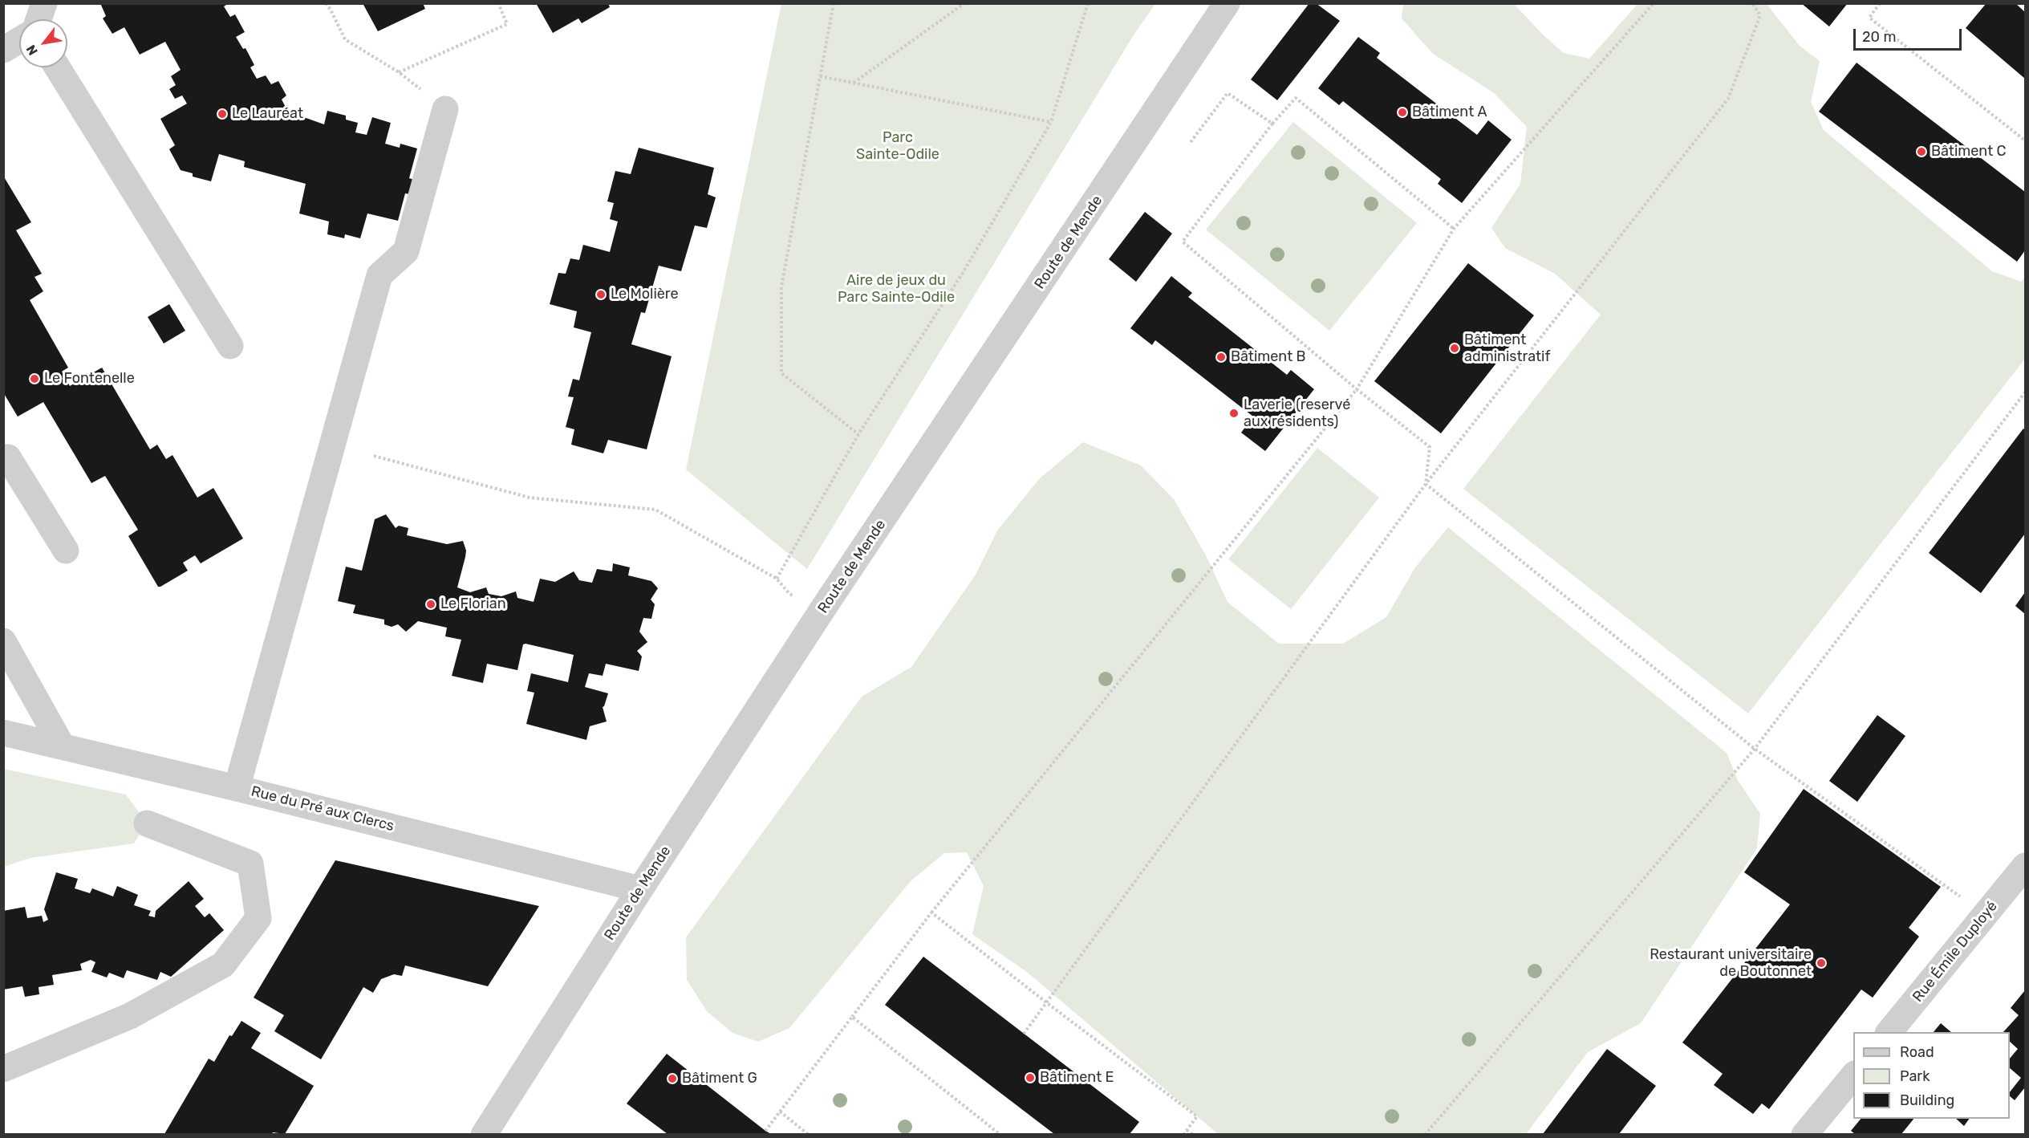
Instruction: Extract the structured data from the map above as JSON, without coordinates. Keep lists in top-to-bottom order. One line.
{"streets":{"street":["Route de Mende","Rue du Pré aux Clercs","Rue Émile Duployé"]},"crossings":[["Route de Mende","Rue du Pré aux Clercs"]],"parks":["Parc Sainte-Odile","Aire de jeux du Parc Sainte-Odile"],"places":["Bâtiment A","Le Lauréat","Bâtiment C","Le Molière","Bâtiment administratif","Bâtiment B","Le Fontenelle","Laverie (reservé aux résidents)","Le Florian","Restaurant universitaire de Boutonnet","Bâtiment E","Bâtiment G"],"legend":["Road","Park","Building"],"scale_bar":"20 m","north":"bottom left"}
